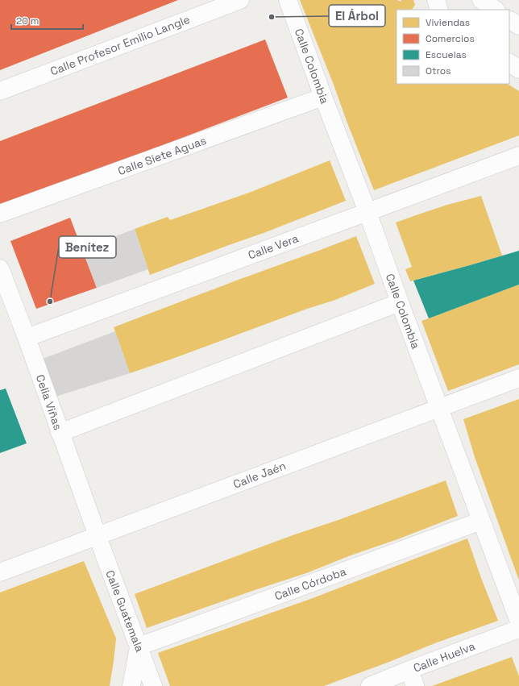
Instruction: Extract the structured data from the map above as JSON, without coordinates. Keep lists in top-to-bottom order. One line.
{"streets":{"street":["Calle Profesor Emilio Langle","Calle Colombia","Calle Siete Aguas","Calle Vera","Celia Viñas","Calle Jaén","Calle Córdoba","Calle Guatemala","Calle Huelva"]},"crossings":[["Calle Colombia","Calle Siete Aguas"],["Calle Colombia","Calle Vera"],["Calle Colombia","Calle Jaén"],["Calle Colombia","Calle Córdoba"],["Calle Vera","Celia Viñas"],["Celia Viñas","Calle Jaén"],["Celia Viñas","Calle Guatemala"],["Calle Jaén","Calle Guatemala"],["Calle Córdoba","Calle Guatemala"]],"places":["El Árbol","Benítez"],"legend":["Viviendas","Comercios","Escuelas","Otros"],"scale_bar":"20 m"}
